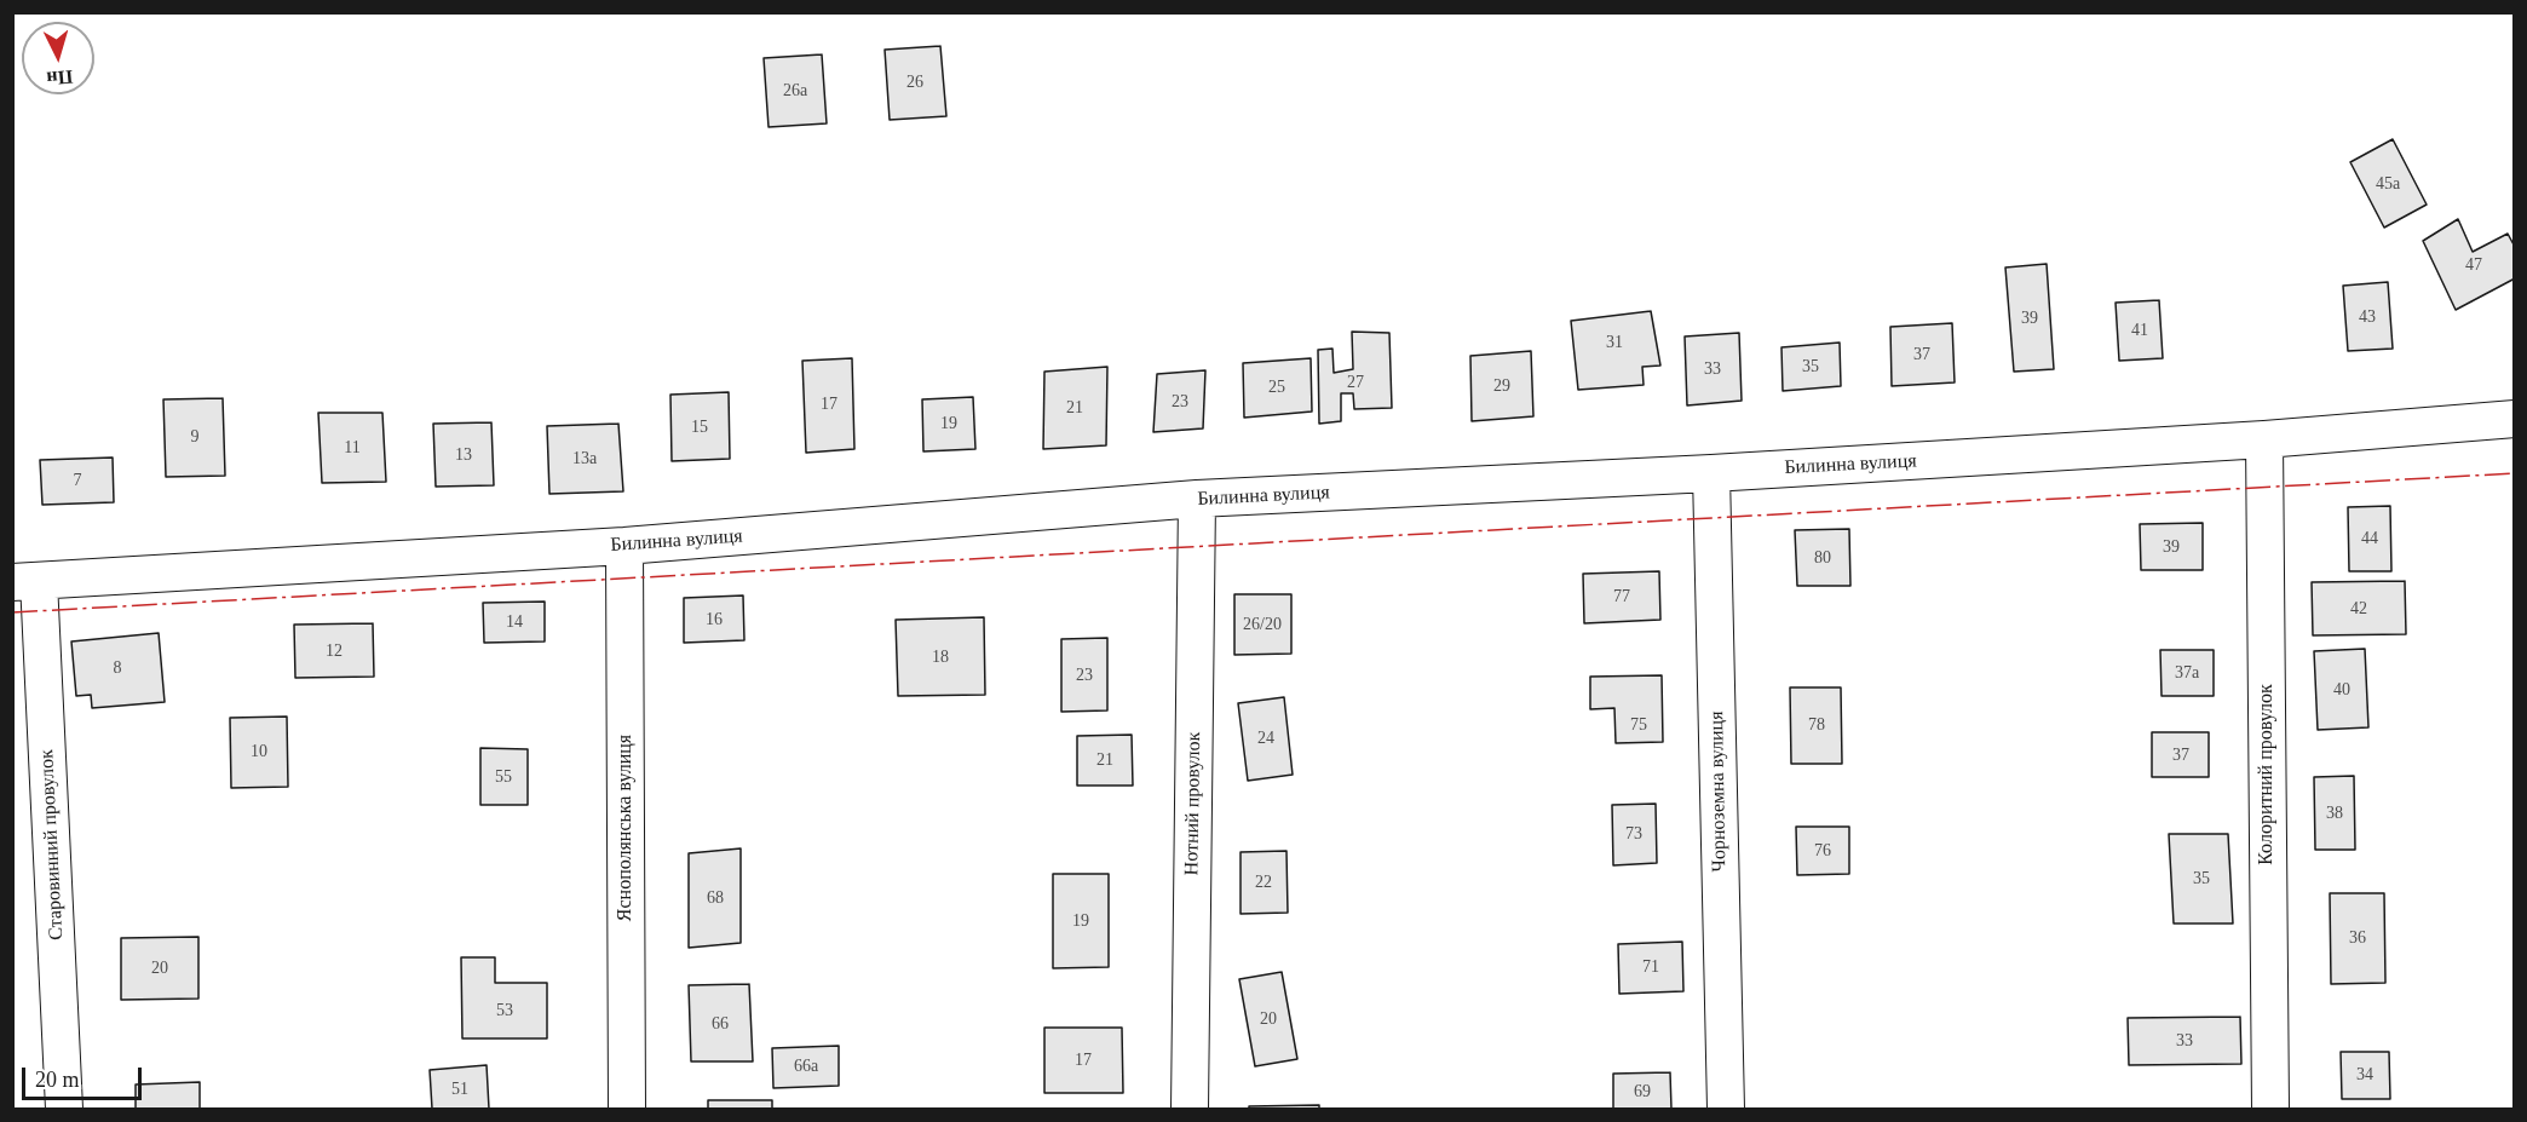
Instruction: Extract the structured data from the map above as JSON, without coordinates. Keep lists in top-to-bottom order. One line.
{"streets":{"street":["Билинна вулиця","Колоритний провулок","Чорноземна вулиця","Нотний провулок","Яснополянська вулиця","Старовинний провулок"]},"crossings":[["Билинна вулиця","Колоритний провулок"],["Билинна вулиця","Чорноземна вулиця"],["Билинна вулиця","Нотний провулок"],["Билинна вулиця","Яснополянська вулиця"],["Билинна вулиця","Старовинний провулок"]],"house_numbers":["26","26а","45а","47","43","39","41","31","37","35","33","27","29","25","23","17","21","19","15","9","11","13","13а","7","44","39","80","77","42","16","14","26/20","12","18","8","37а","23","40","75","78","24","10","37","21","55","38","73","76","35","22","68","19","36","71","20","53","20","66","33","17","66а","34","51","69"],"scale_bar":"20 m","north":"bottom"}
